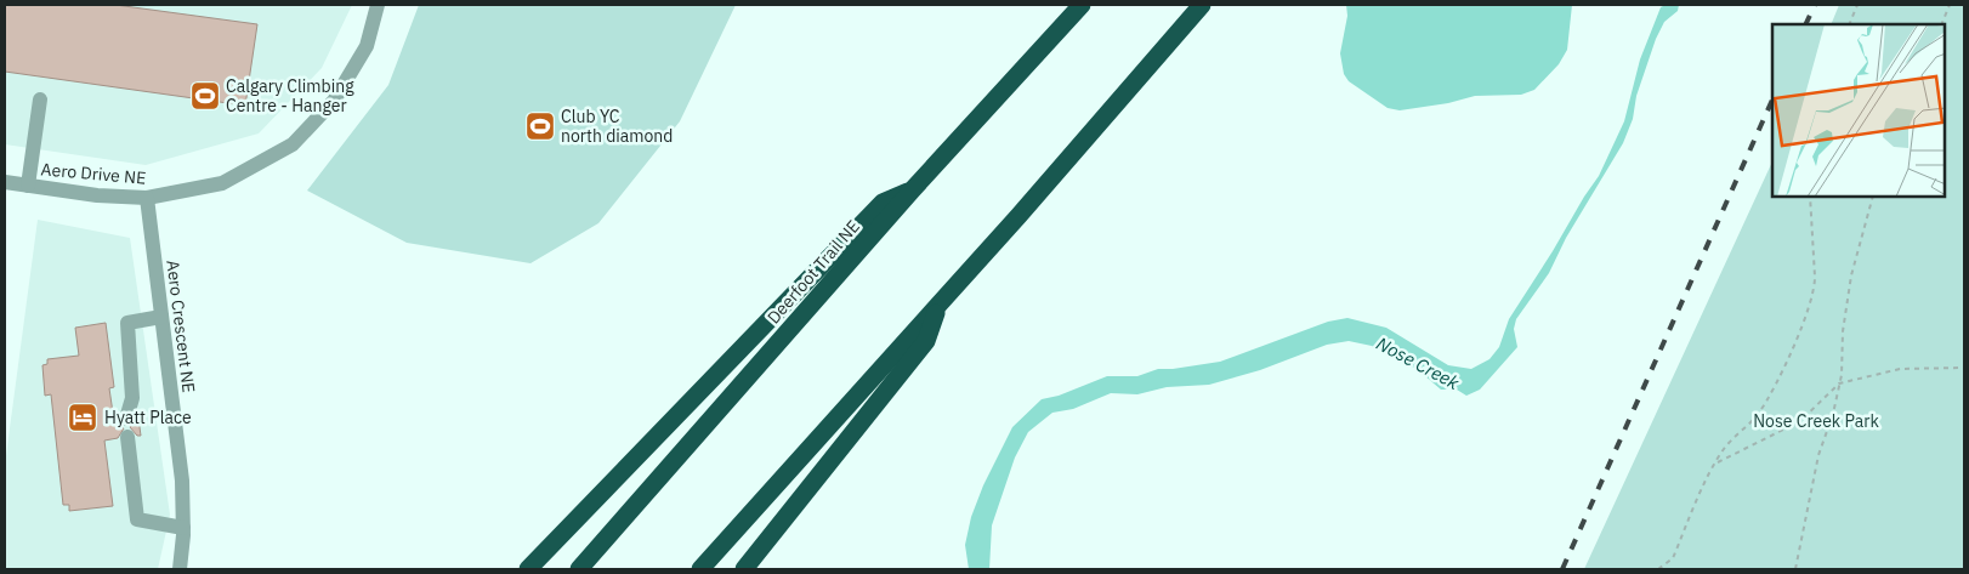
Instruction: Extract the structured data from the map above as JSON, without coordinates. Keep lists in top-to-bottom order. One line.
{"streets":{"highway":["Deerfoot Trail NE"],"street":["Aero Drive NE","Aero Crescent NE"]},"crossings":[["Aero Drive NE","Aero Crescent NE"]],"water":["Nose Creek"],"parks":["Nose Creek Park"],"places":{"sports":["Calgary Climbing Centre - Hanger","Club YC north diamond"],"hotel":["Hyatt Place"]}}
